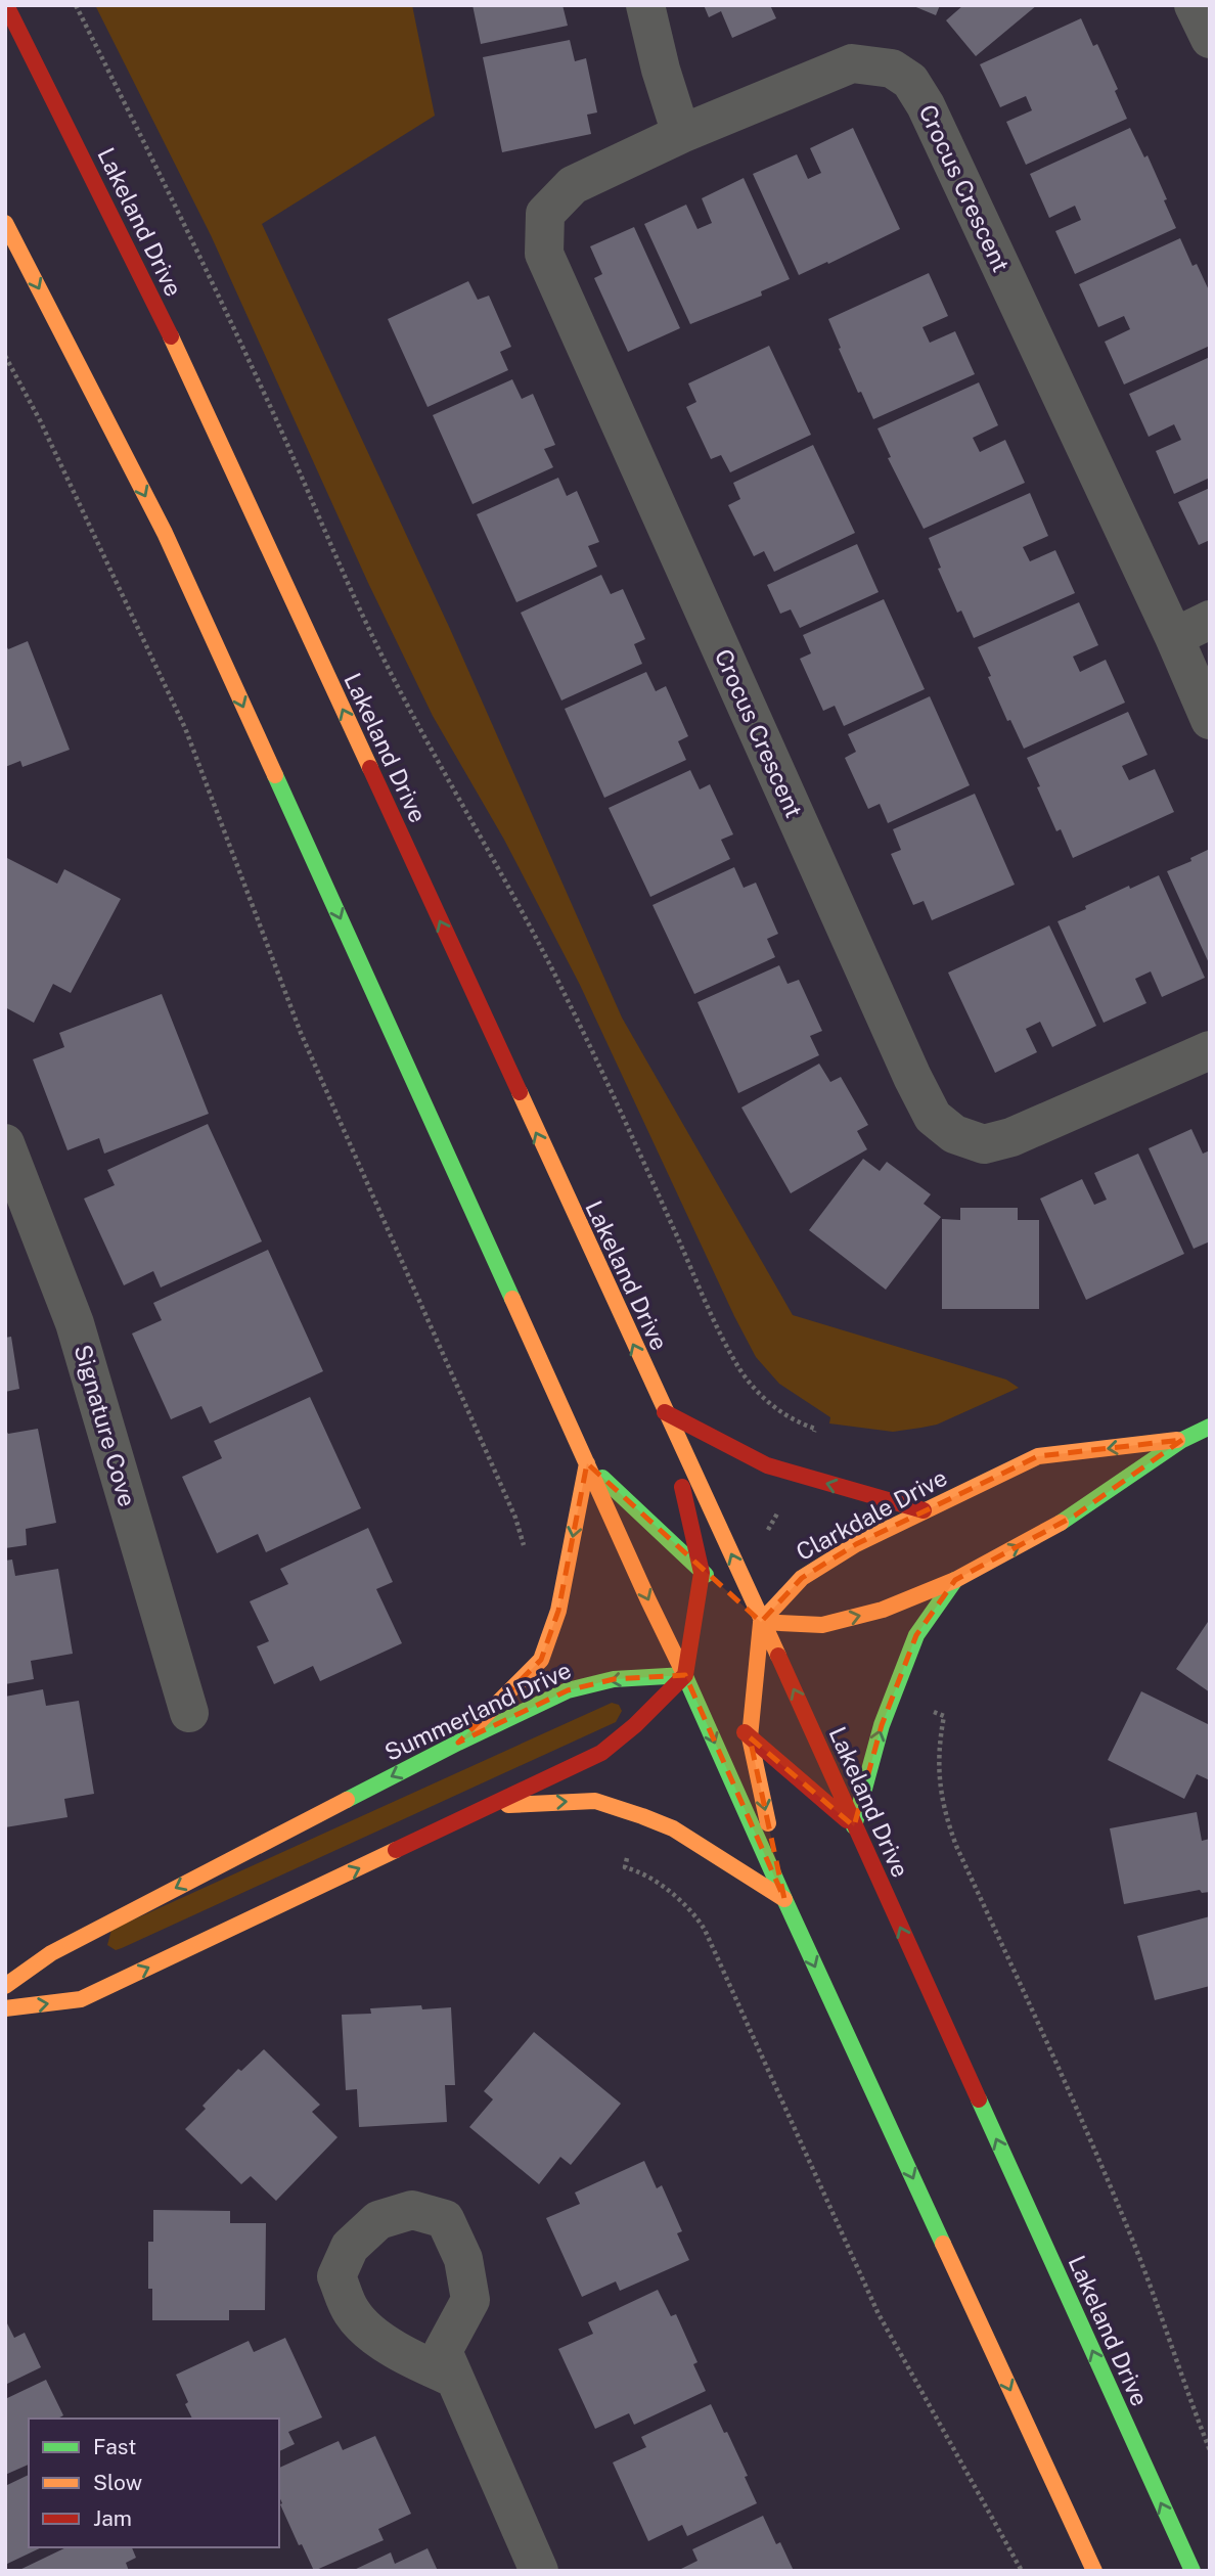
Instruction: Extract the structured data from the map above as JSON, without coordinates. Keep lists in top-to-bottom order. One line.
{"streets":{"main road":["Lakeland Drive","Clarkdale Drive","Summerland Drive"],"street":["Crocus Crescent","Signature Cove"]},"crossings":[["Lakeland Drive","Clarkdale Drive"]],"legend":["Fast","Slow","Jam"]}
